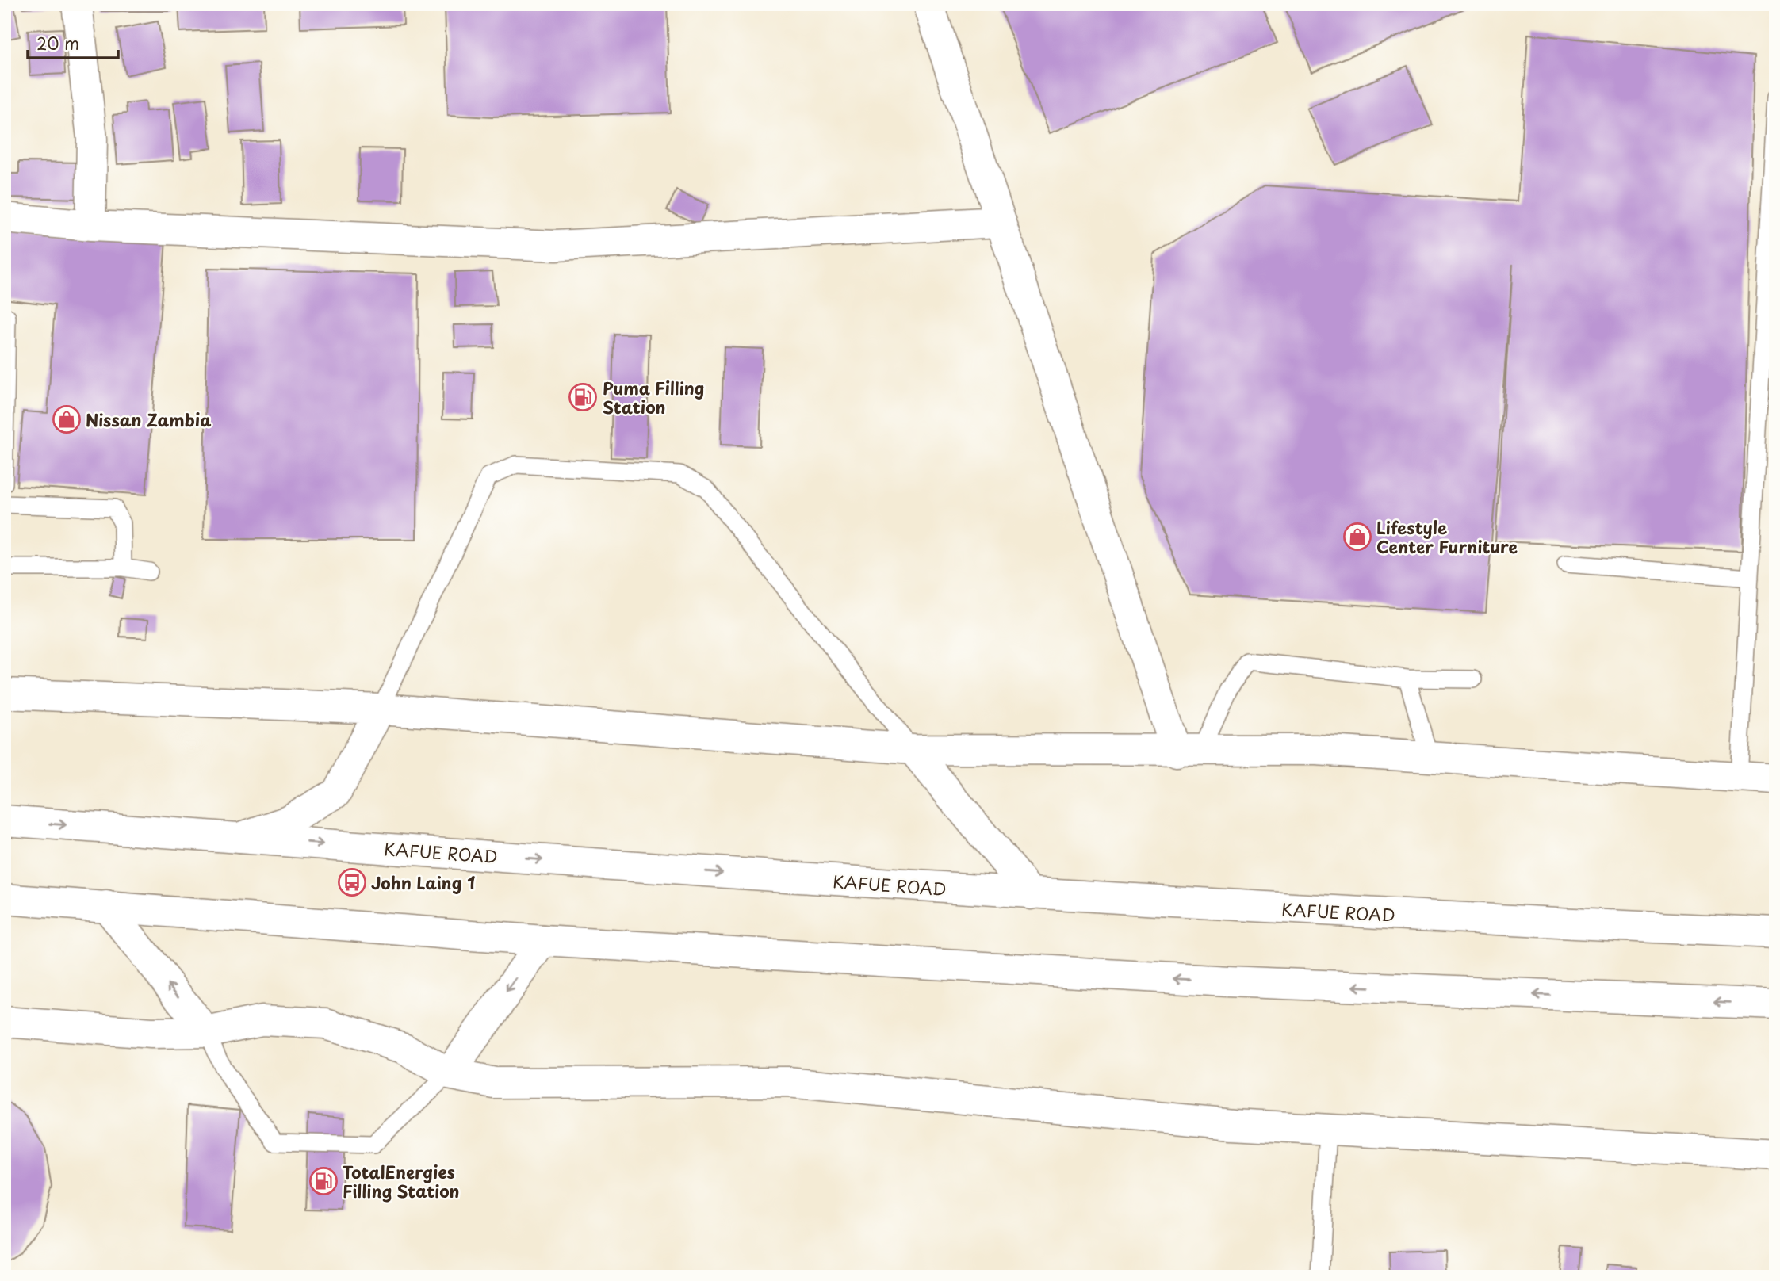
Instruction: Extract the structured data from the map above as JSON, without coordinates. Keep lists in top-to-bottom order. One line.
{"streets":{"street":["KAFUE ROAD"]},"places":{"fuel station":["Puma Filling Station","TotalEnergies Filling Station"],"shop":["Nissan Zambia","Lifestyle Center Furniture"],"bus stop":["John Laing 1"]},"scale_bar":"20 m"}
